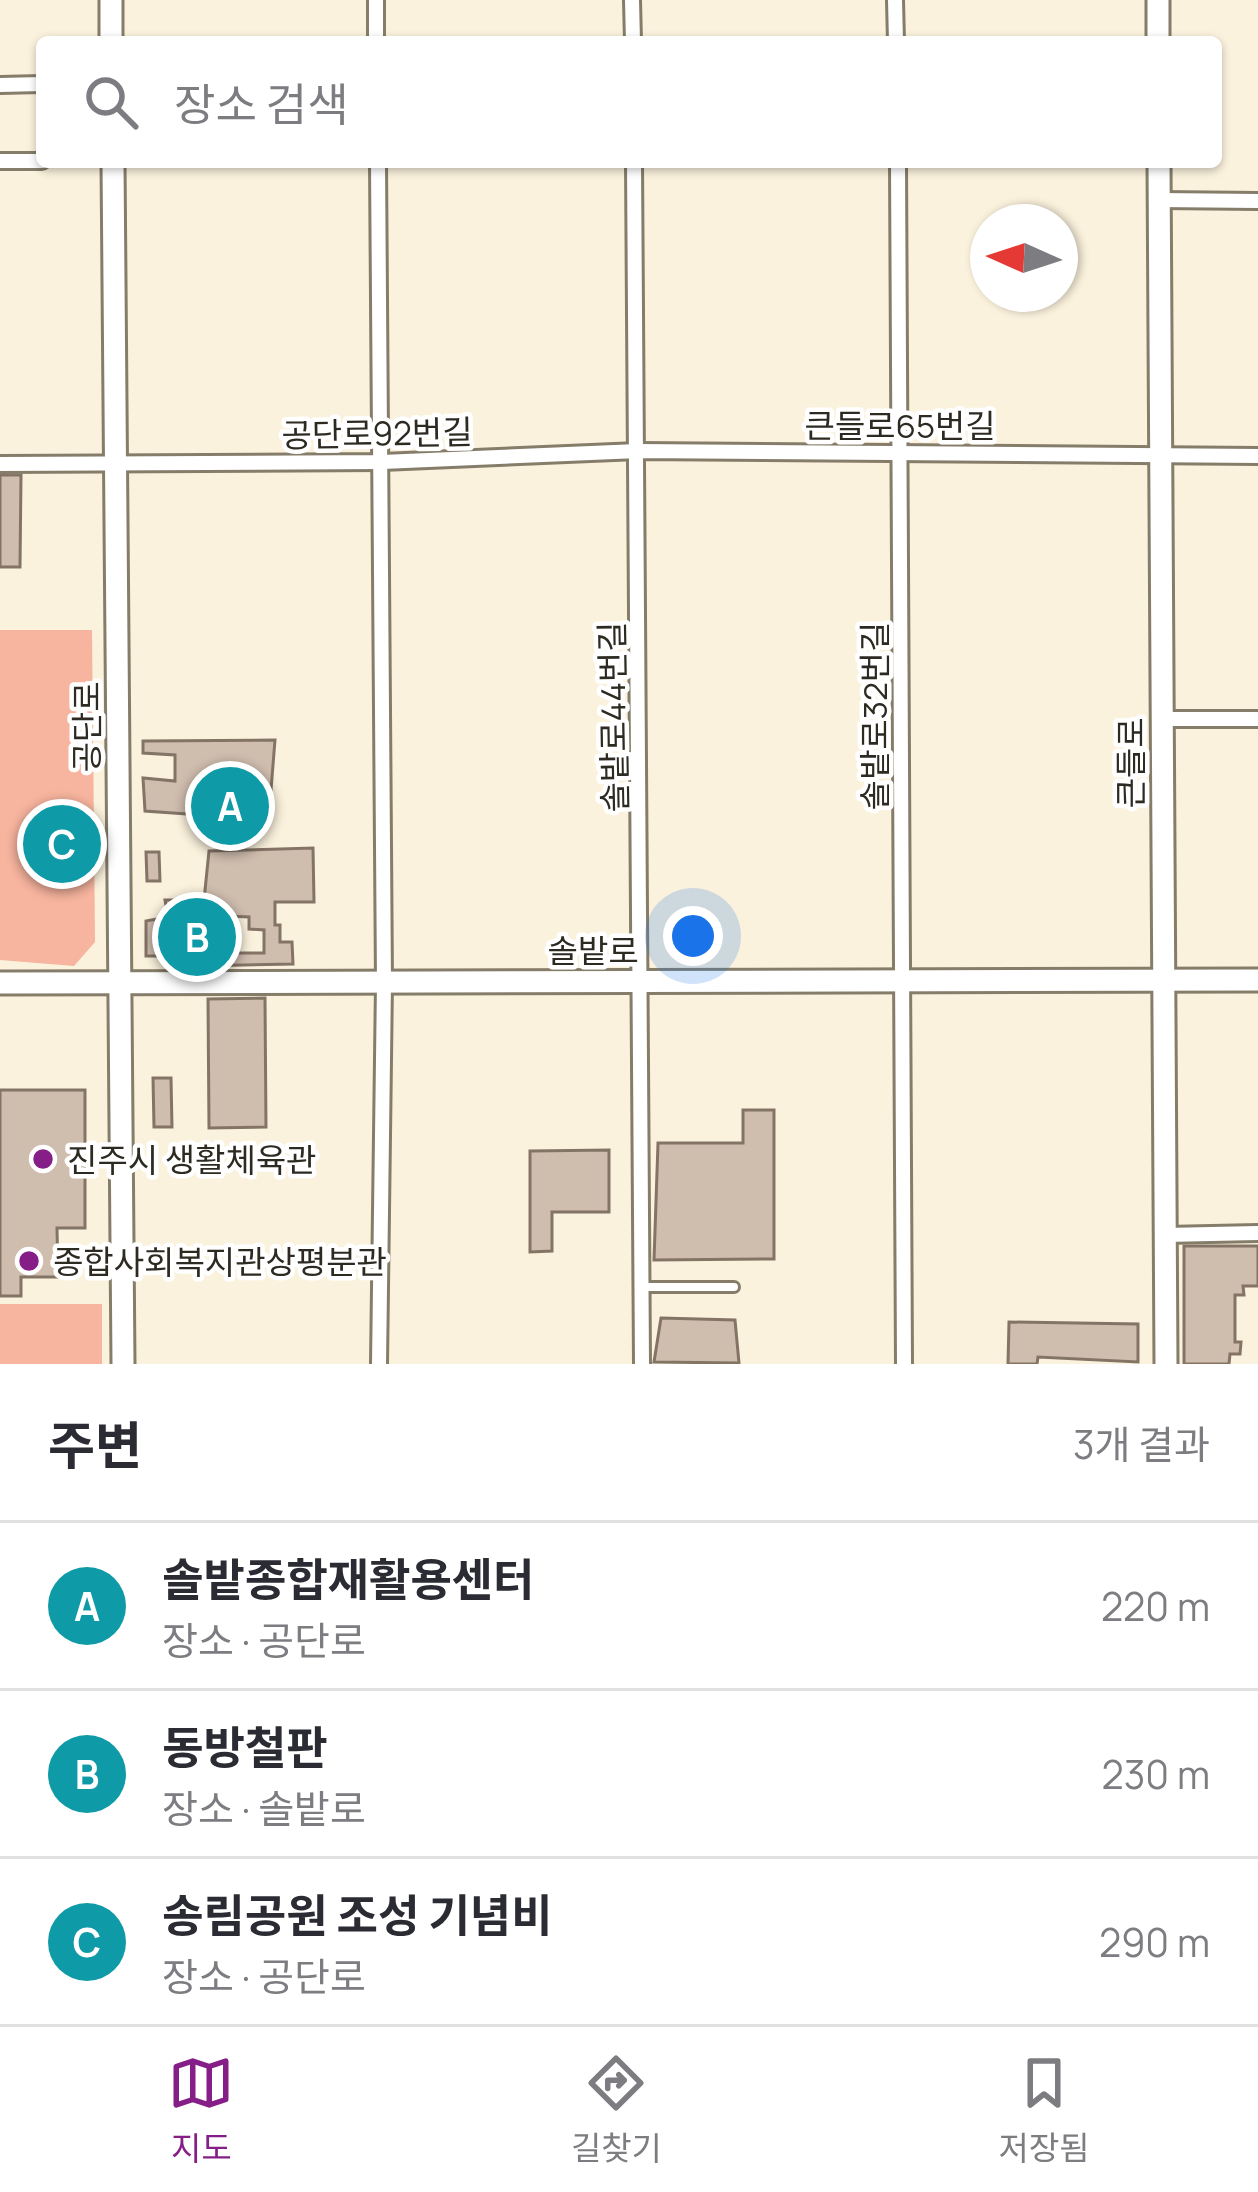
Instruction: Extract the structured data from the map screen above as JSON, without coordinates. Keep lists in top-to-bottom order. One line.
{"streets":{"street":["큰들로65번길","공단로92번길","솔밭로32번길","솔밭로44번길","공단로","큰들로","솔밭로"]},"crossings":[["큰들로65번길","공단로92번길"],["큰들로65번길","솔밭로32번길"],["큰들로65번길","솔밭로44번길"],["큰들로65번길","큰들로"],["공단로92번길","솔밭로44번길"],["공단로92번길","공단로"],["솔밭로32번길","솔밭로"],["솔밭로44번길","솔밭로"],["공단로","솔밭로"],["큰들로","솔밭로"]],"places":["진주시 생활체육관","종합사회복지관상평분관"],"north":"left","page":{"search":"장소 검색","pins":["A","C","B"],"heading":["주변","3개 결과"],"list":[{"mark":"A","name":"솔밭종합재활용센터","note":"장소 · 공단로","value":"220 m"},{"mark":"B","name":"동방철판","note":"장소 · 솔밭로","value":"230 m"},{"mark":"C","name":"송림공원 조성 기념비","note":"장소 · 공단로","value":"290 m"}],"nav":["지도","길찾기","저장됨"]}}
